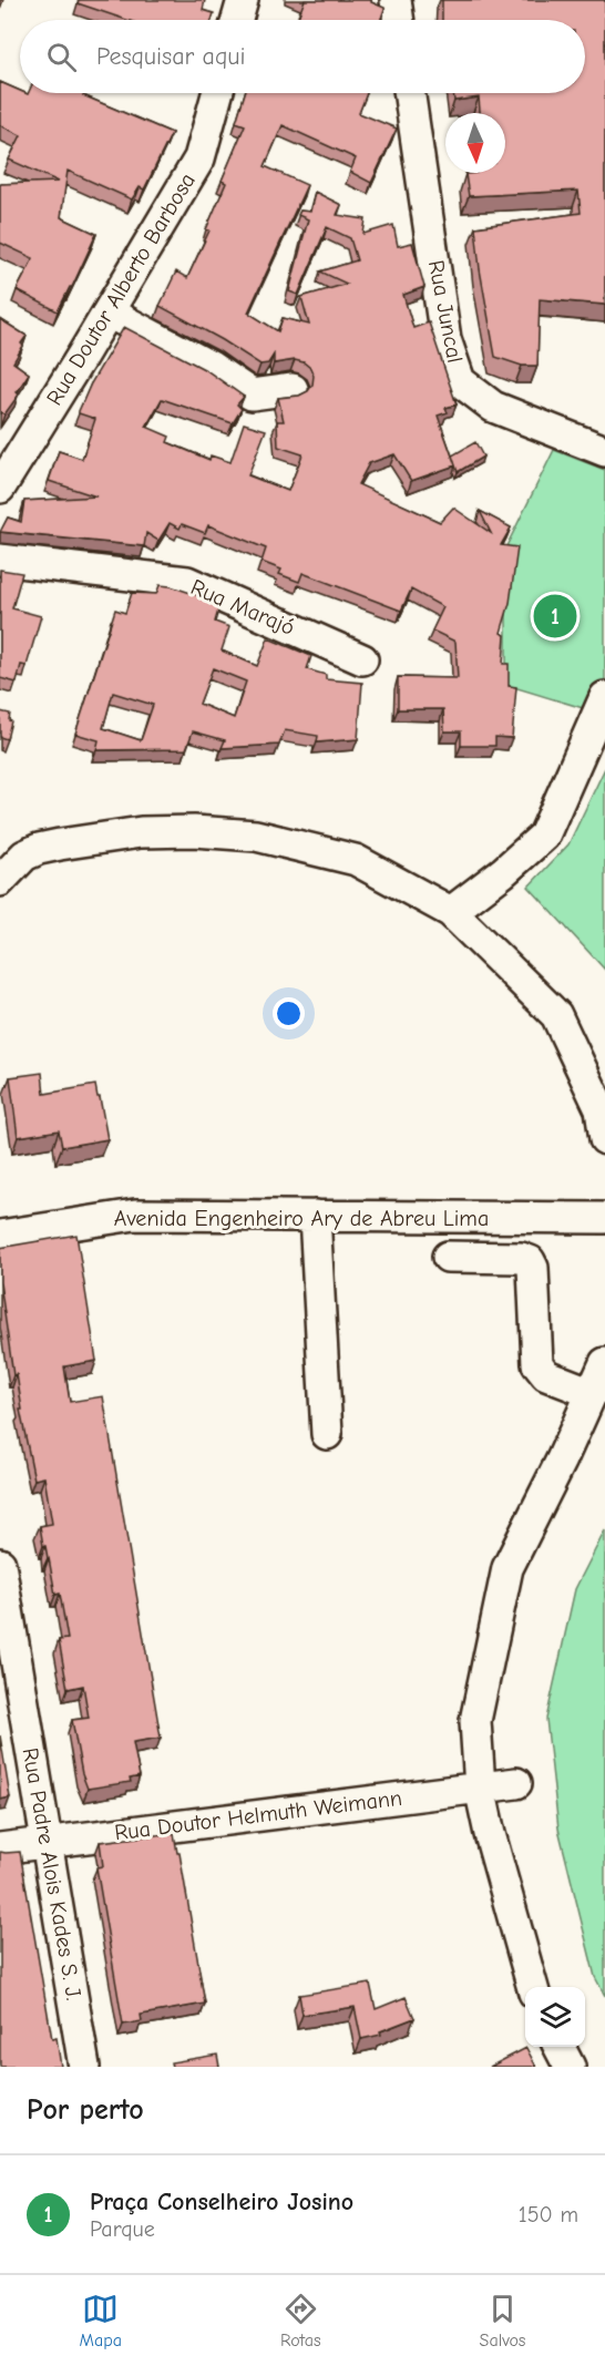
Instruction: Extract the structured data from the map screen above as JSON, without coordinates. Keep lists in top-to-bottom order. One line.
{"streets":{"street":["Rua Doutor Alberto Barbosa","Rua Juncal","Rua Marajó","Avenida Engenheiro Ary de Abreu Lima","Rua Doutor Helmuth Weimann","Rua Padre Alois Kades S. J."]},"crossings":[["Rua Doutor Helmuth Weimann","Rua Padre Alois Kades S. J."]],"north":"bottom","page":{"search":"Pesquisar aqui","pins":"1","heading":"Por perto","list":[{"mark":"1","name":"Praça Conselheiro Josino","note":"Parque","value":"150 m"}],"nav":["Mapa","Rotas","Salvos"]}}
